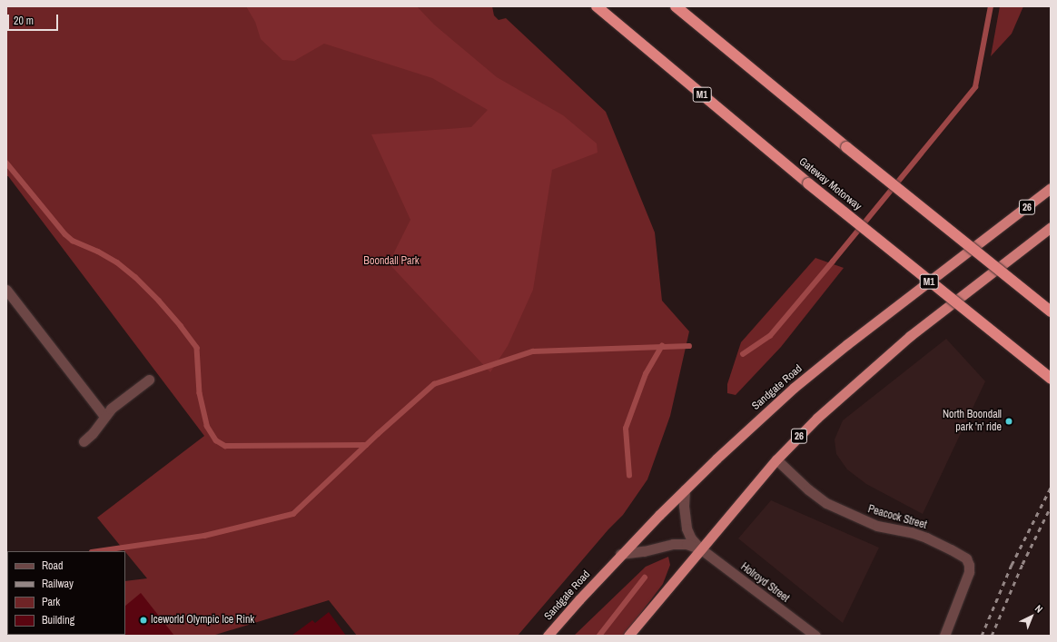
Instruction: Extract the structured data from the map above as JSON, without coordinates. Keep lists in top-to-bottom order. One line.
{"streets":{"highway":["M1","Gateway Motorway","26","Sandgate Road"],"street":["Peacock Street","Holroyd Street"]},"crossings":[["26","Peacock Street"],["26","Holroyd Street"]],"parks":["Boondall Park"],"places":["North Boondall park 'n' ride","Iceworld Olympic Ice Rink"],"legend":["Road","Railway","Park","Building"],"scale_bar":"20 m","north":"top right"}
